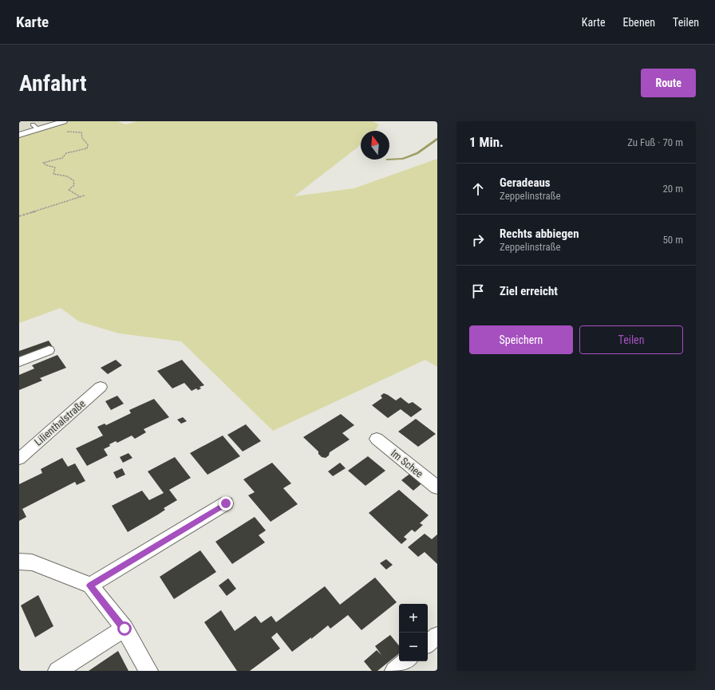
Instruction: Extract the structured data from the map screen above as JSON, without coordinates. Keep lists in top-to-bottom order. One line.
{"streets":{"street":["Lilienthalstraße","Im Schee"]},"north":"top","page":{"header":"Karte","nav":["Karte","Ebenen","Teilen"],"buttons":["Route",["Speichern","Teilen"]],"title":"Anfahrt","heading":["1 Min.","Zu Fuß · 70 m"],"list":[["Geradeaus","Zeppelinstraße","20 m"],["Rechts abbiegen","Zeppelinstraße","50 m"],"Ziel erreicht"],"map_buttons":["+","−"]}}
